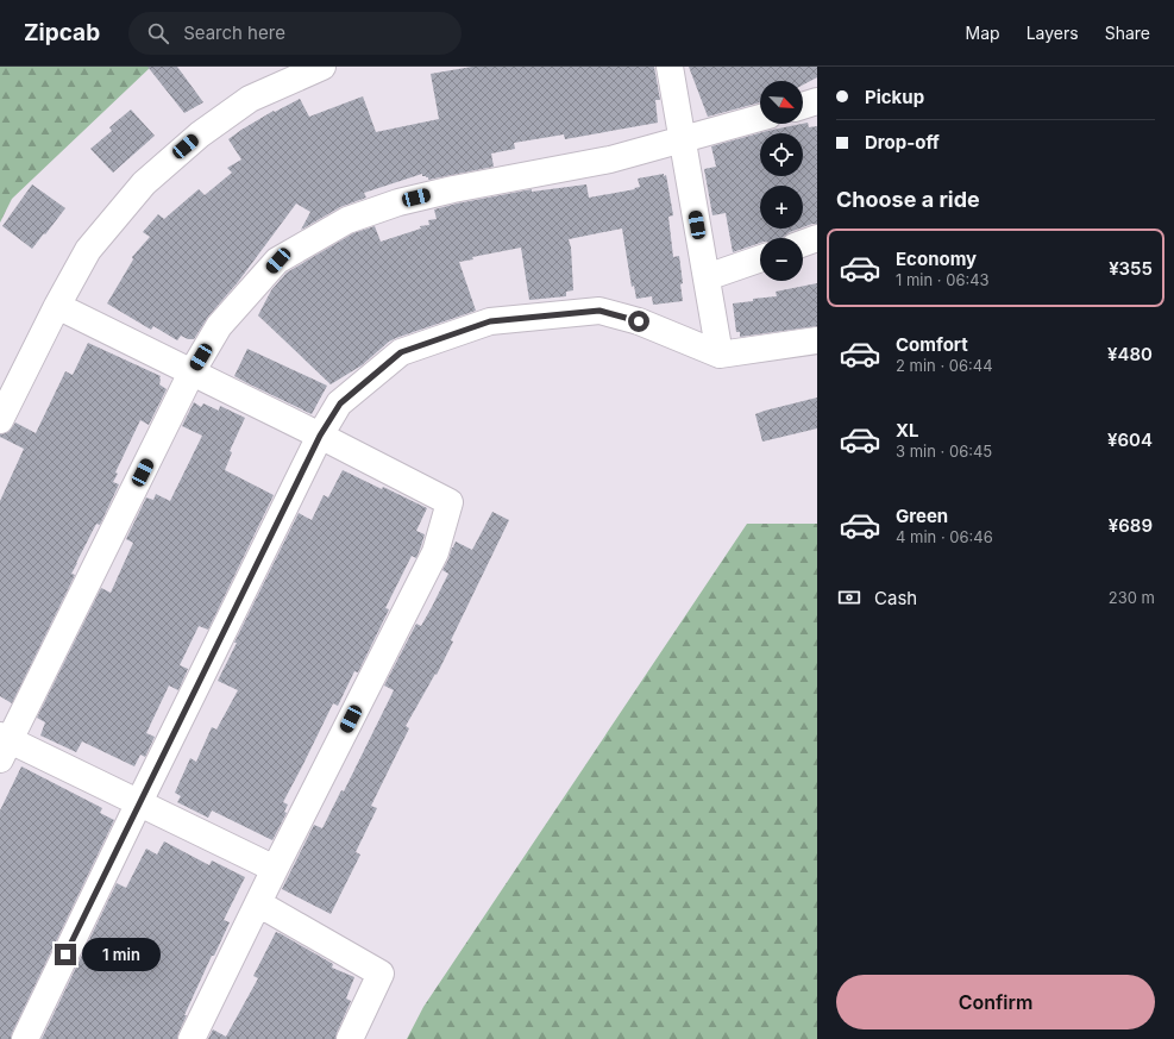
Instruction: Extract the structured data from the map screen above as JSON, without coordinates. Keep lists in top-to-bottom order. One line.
{"north":"bottom right","page":{"header":"Zipcab","search":"Search here","nav":["Map","Layers","Share"],"banner":["Pickup","Drop-off"],"map_buttons":["+","−"],"heading":"Choose a ride","list":[{"name":"Economy","note":"1 min · 06:43","value":"¥355"},{"name":"Comfort","note":"2 min · 06:44","value":"¥480"},{"name":"XL","note":"3 min · 06:45","value":"¥604"},{"name":"Green","note":"4 min · 06:46","value":"¥689"}],"pay":["Cash","230 m"],"bubble":"1 min","buttons":"Confirm"}}
